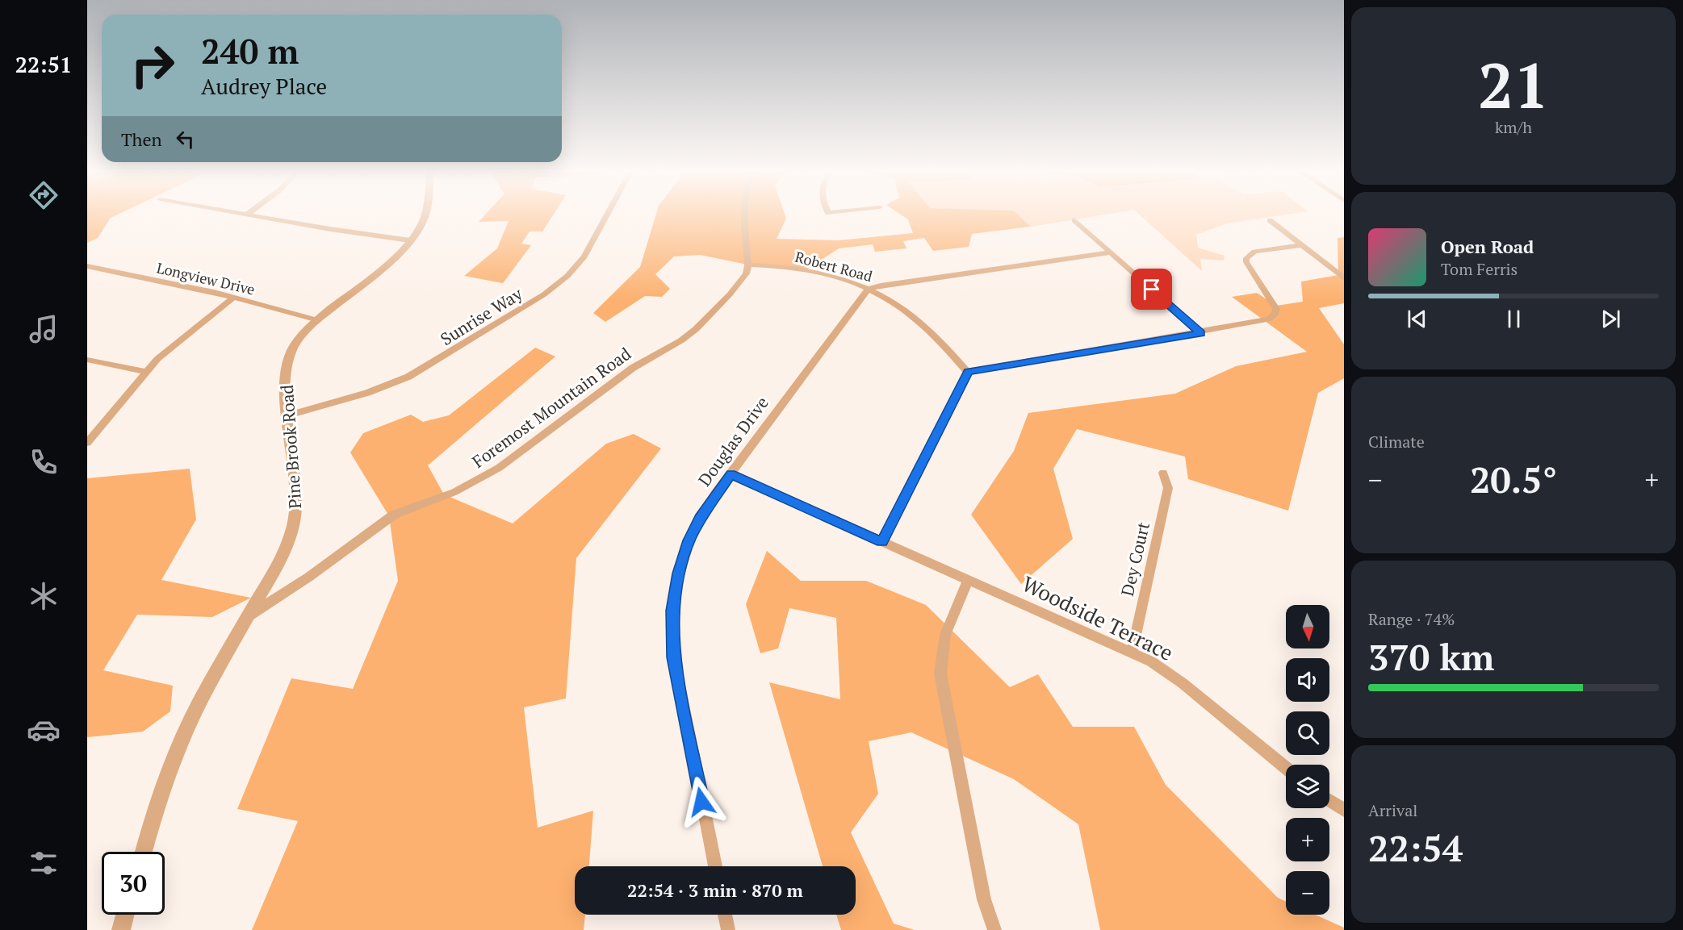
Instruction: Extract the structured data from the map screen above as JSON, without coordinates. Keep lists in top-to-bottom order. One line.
{"streets":{"street":["Robert Road","Longview Drive","Sunrise Way","Foremost Mountain Road","Douglas Drive","Pine Brook Road","Dey Court","Woodside Terrace"]},"crossings":[["Robert Road","Foremost Mountain Road"],["Robert Road","Douglas Drive"],["Longview Drive","Pine Brook Road"],["Sunrise Way","Pine Brook Road"],["Foremost Mountain Road","Pine Brook Road"],["Douglas Drive","Woodside Terrace"],["Dey Court","Woodside Terrace"]],"north":"bottom","page":{"tabs":"22:51","tile":[["21","km/h"],"Climate",["Range · 74%","370 km"],["Arrival","22:54"]],"turn":["240 m","Audrey Place"],"then":"Then","song":["Open Road","Tom Ferris"],"heat":["−","20.5°","+"],"map_buttons":["+","−"],"limit":"30","trip":"22:54 · 3 min · 870 m"}}
